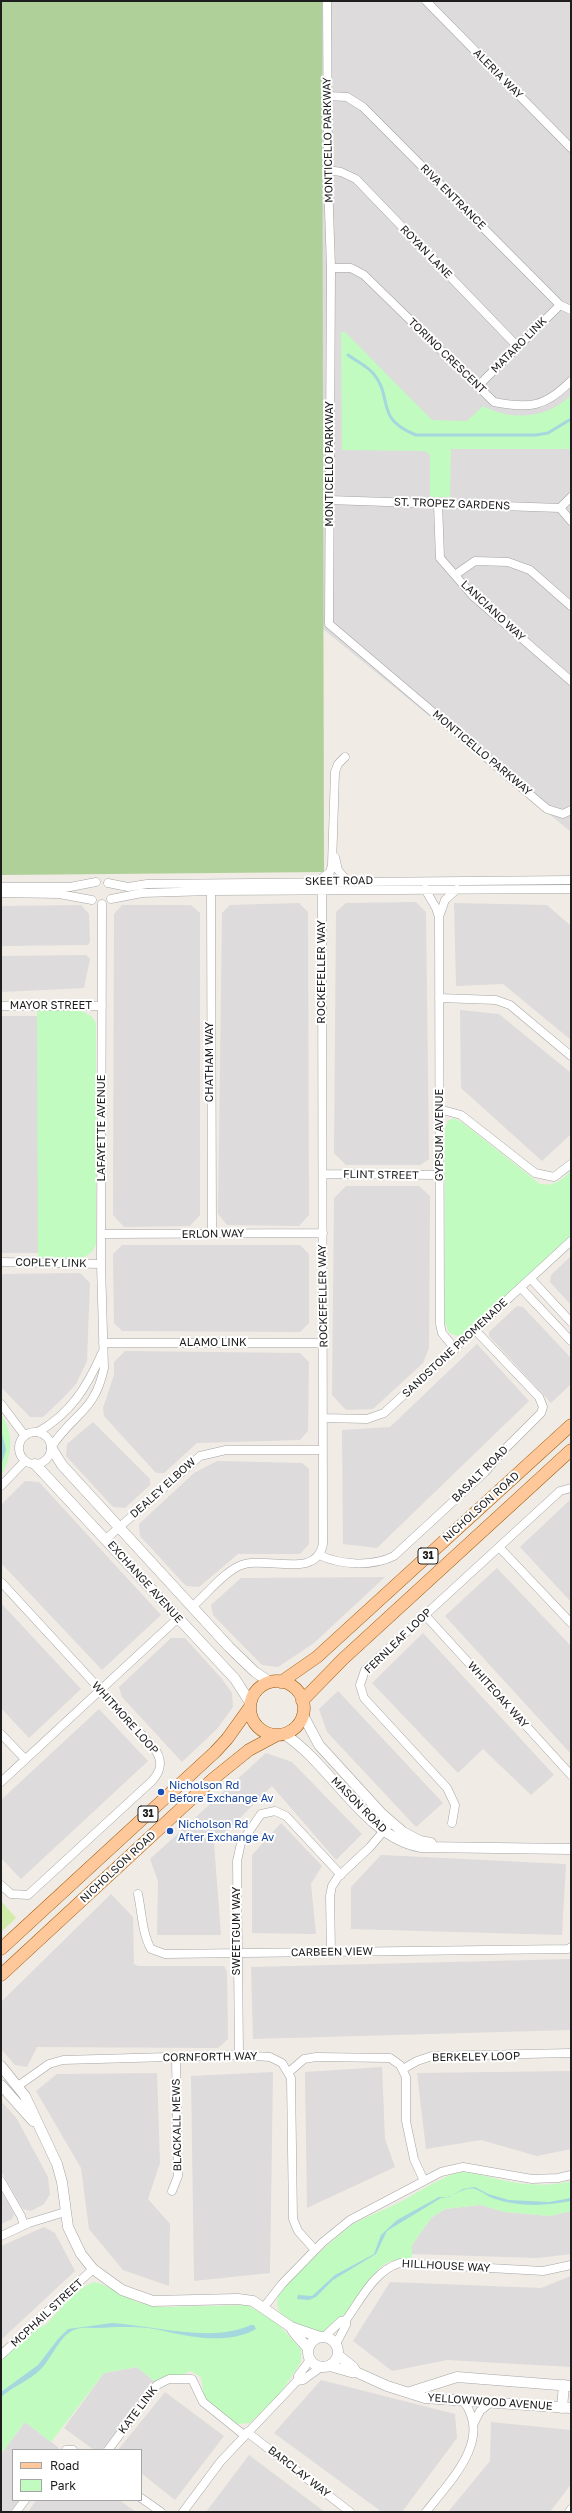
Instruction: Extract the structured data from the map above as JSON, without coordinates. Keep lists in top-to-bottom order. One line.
{"streets":{"main road":["NICHOLSON ROAD","31"],"street":["ALERIA WAY","MONTICELLO PARKWAY","RIVA ENTRANCE","ROYAN LANE","MATARO LINK","TORINO CRESCENT","ST. TROPEZ GARDENS","LANCIANO WAY","SKEET ROAD","ROCKEFELLER WAY","MAYOR STREET","CHATHAM WAY","LAFAYETTE AVENUE","GYPSUM AVENUE","FLINT STREET","ERLON WAY","COPLEY LINK","ALAMO LINK","SANDSTONE PROMENADE","BASALT ROAD","DEALEY ELBOW","EXCHANGE AVENUE","FERNLEAF LOOP","WHITEOAK WAY","WHITMORE LOOP","MASON ROAD","SWEETGUM WAY","CARBEEN VIEW","CORNFORTH WAY","BERKELEY LOOP","BLACKALL MEWS","HILLHOUSE WAY","MCPHAIL STREET","YELLOWWOOD AVENUE","KATE LINK","BARCLAY WAY"]},"crossings":[["MONTICELLO PARKWAY","RIVA ENTRANCE"],["MONTICELLO PARKWAY","ROYAN LANE"],["MONTICELLO PARKWAY","TORINO CRESCENT"],["MONTICELLO PARKWAY","ST. TROPEZ GARDENS"],["RIVA ENTRANCE","MATARO LINK"],["ROYAN LANE","MATARO LINK"],["MATARO LINK","TORINO CRESCENT"],["ST. TROPEZ GARDENS","LANCIANO WAY"],["SKEET ROAD","ROCKEFELLER WAY"],["SKEET ROAD","CHATHAM WAY"],["SKEET ROAD","LAFAYETTE AVENUE"],["SKEET ROAD","GYPSUM AVENUE"],["ROCKEFELLER WAY","FLINT STREET"],["ROCKEFELLER WAY","ERLON WAY"],["ROCKEFELLER WAY","ALAMO LINK"],["ROCKEFELLER WAY","SANDSTONE PROMENADE"],["ROCKEFELLER WAY","BASALT ROAD"],["ROCKEFELLER WAY","DEALEY ELBOW"],["MAYOR STREET","LAFAYETTE AVENUE"],["CHATHAM WAY","ERLON WAY"],["LAFAYETTE AVENUE","ERLON WAY"],["LAFAYETTE AVENUE","COPLEY LINK"],["LAFAYETTE AVENUE","ALAMO LINK"],["LAFAYETTE AVENUE","EXCHANGE AVENUE"],["GYPSUM AVENUE","FLINT STREET"],["GYPSUM AVENUE","SANDSTONE PROMENADE"],["SANDSTONE PROMENADE","BASALT ROAD"],["DEALEY ELBOW","EXCHANGE AVENUE"],["NICHOLSON ROAD","EXCHANGE AVENUE"],["NICHOLSON ROAD","MASON ROAD"],["EXCHANGE AVENUE","MASON ROAD"],["FERNLEAF LOOP","WHITEOAK WAY"],["SWEETGUM WAY","CARBEEN VIEW"],["SWEETGUM WAY","CORNFORTH WAY"],["CORNFORTH WAY","BLACKALL MEWS"],["HILLHOUSE WAY","YELLOWWOOD AVENUE"],["KATE LINK","BARCLAY WAY"]],"places":["Nicholson Rd Before Exchange Av","Nicholson Rd After Exchange Av"],"legend":["Road","Park"]}
